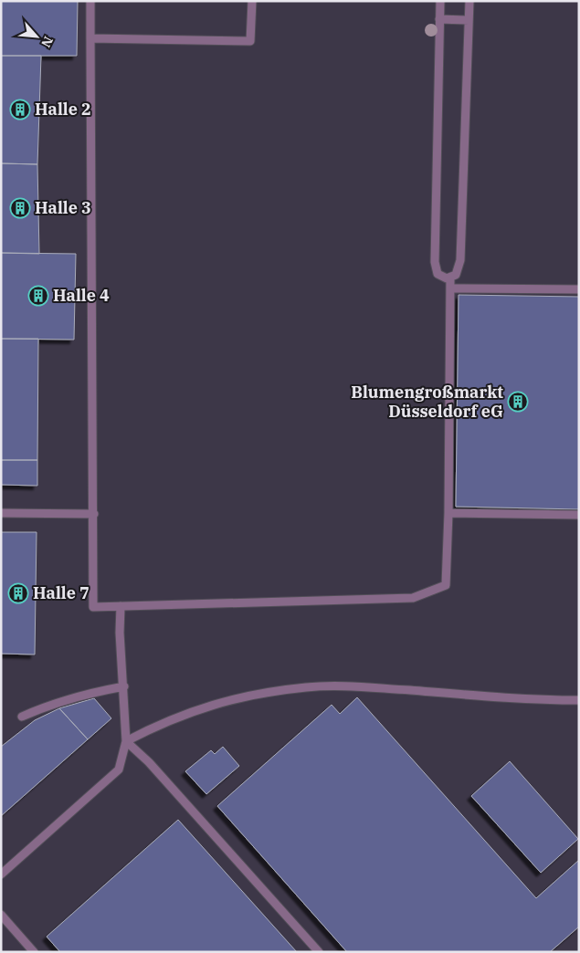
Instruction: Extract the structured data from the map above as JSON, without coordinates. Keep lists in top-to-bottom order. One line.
{"places":{"building":["Halle 2","Halle 3","Halle 4","Blumengroßmarkt Düsseldorf eG","Halle 7"]},"north":"bottom right"}
